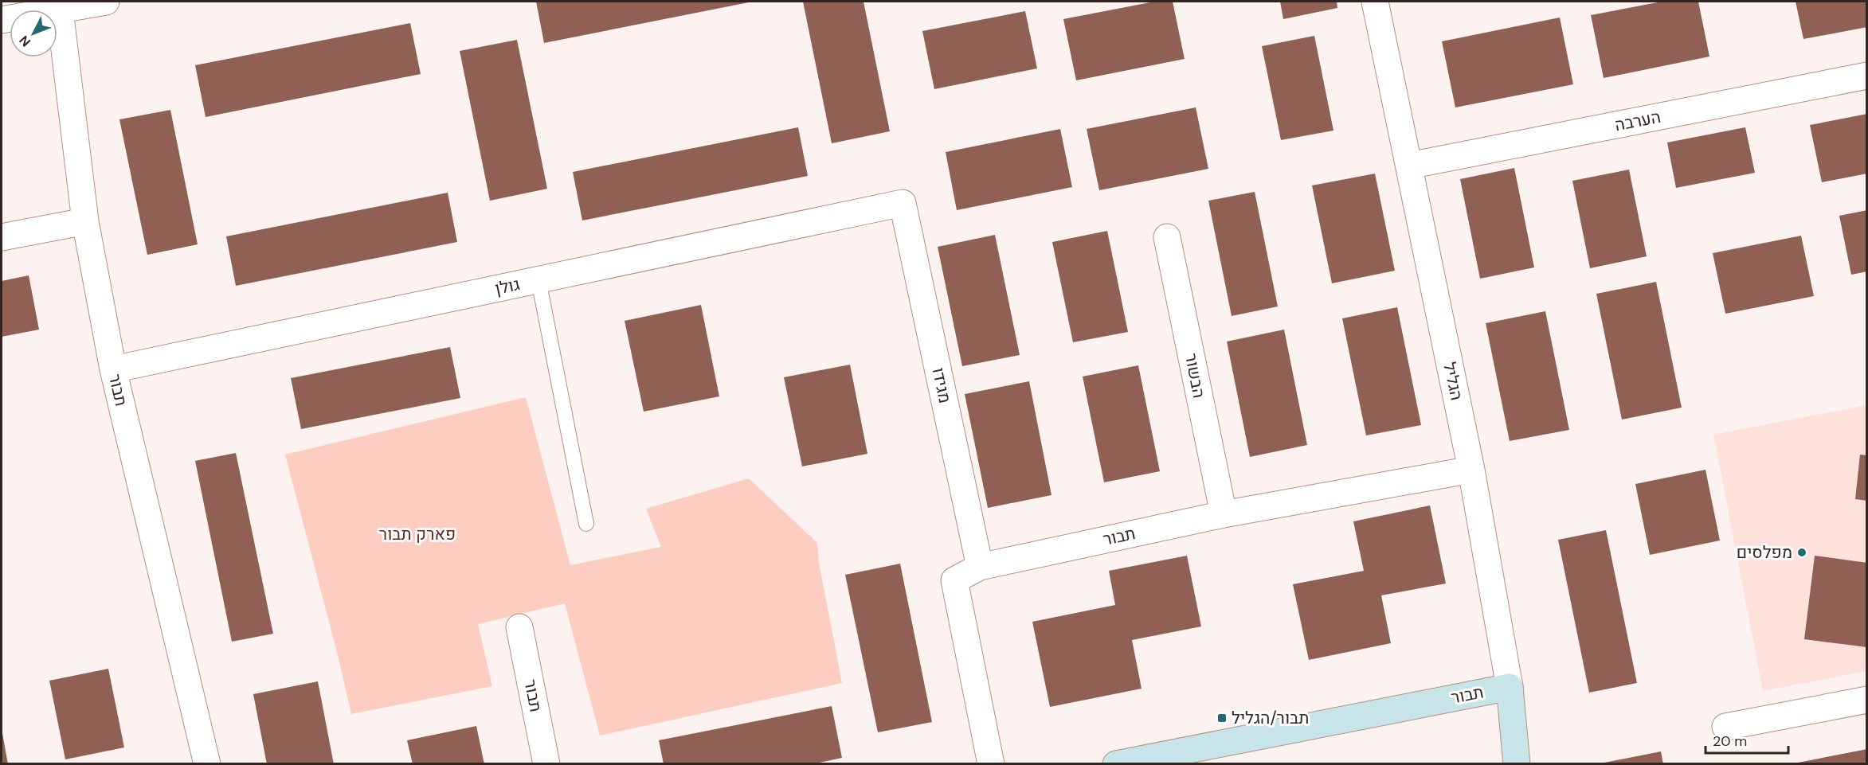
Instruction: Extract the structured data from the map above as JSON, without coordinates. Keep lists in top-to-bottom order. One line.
{"streets":{"street":["הערבה","גולן","הבשור","הגליל","מגידו","תבור"]},"crossings":[["הערבה","הגליל"],["גולן","מגידו"],["גולן","תבור"],["הבשור","תבור"],["הגליל","תבור"],["מגידו","תבור"]],"parks":["פארק תבור"],"places":{"other":["מפלסים"],"transit":["תבור/הגליל"]},"scale_bar":"20 m","north":"bottom left"}
